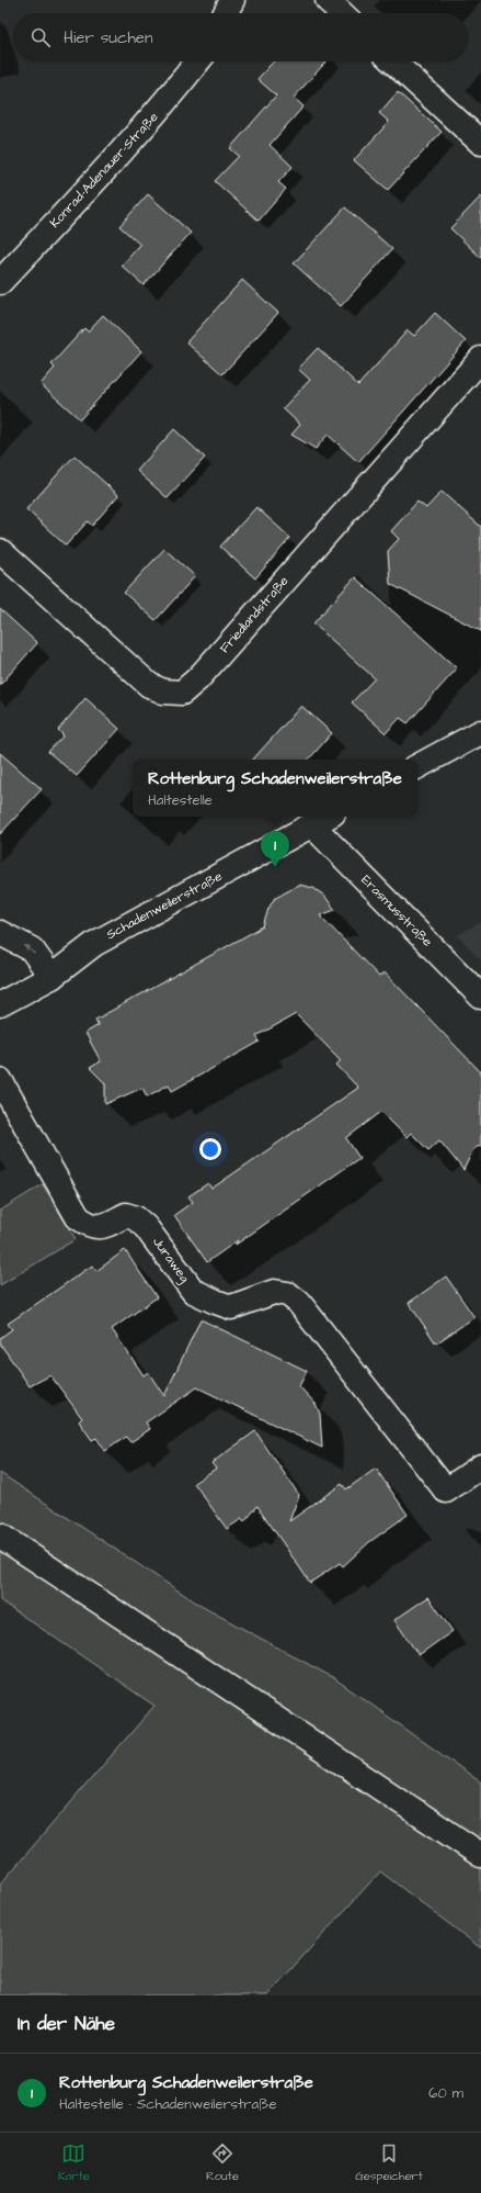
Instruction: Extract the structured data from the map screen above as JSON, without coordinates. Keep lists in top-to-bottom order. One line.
{"streets":{"street":["Konrad-Adenauer-Straße","Friedlandstraße","Schadenweilerstraße","Erasmusstraße","Juraweg"]},"crossings":[["Schadenweilerstraße","Erasmusstraße"]],"page":{"search":"Hier suchen","popup":["Rottenburg Schadenweilerstraße","Haltestelle"],"pins":"1","heading":"In der Nähe","list":[{"mark":"1","name":"Rottenburg Schadenweilerstraße","note":"Haltestelle · Schadenweilerstraße","value":"60 m"}],"nav":["Karte","Route","Gespeichert"]}}
